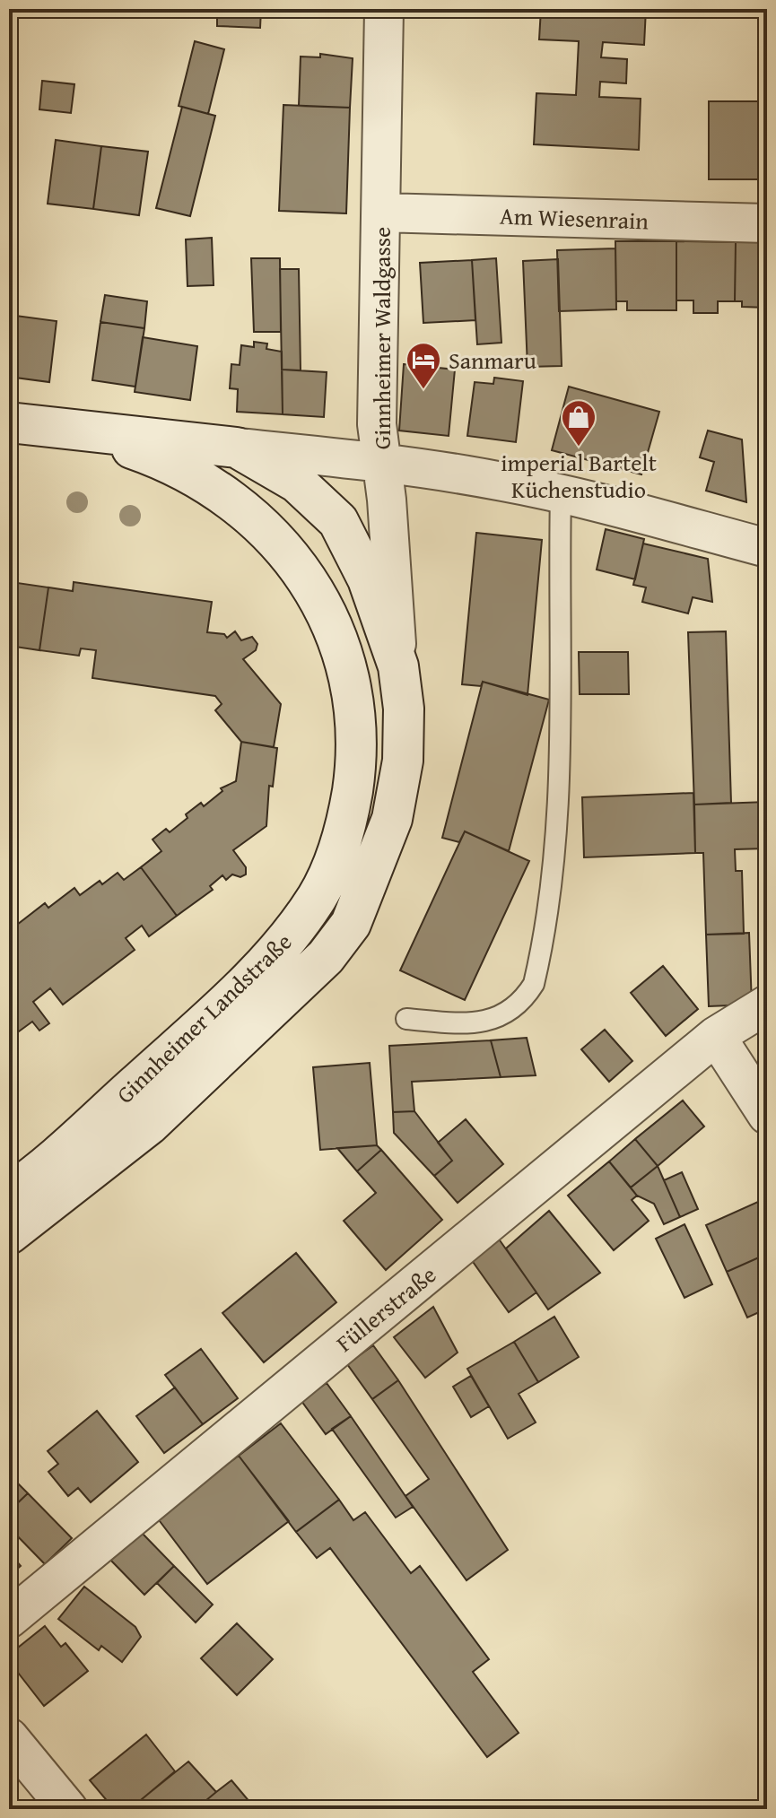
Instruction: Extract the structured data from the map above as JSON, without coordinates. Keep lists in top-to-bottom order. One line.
{"streets":{"main road":["Ginnheimer Landstraße"],"street":["Am Wiesenrain","Ginnheimer Waldgasse","Füllerstraße"]},"crossings":[["Am Wiesenrain","Ginnheimer Waldgasse"],["Ginnheimer Waldgasse","Ginnheimer Landstraße"]],"places":{"hotel":["Sanmaru"],"shop":["imperial Bartelt Küchenstudio"]}}
